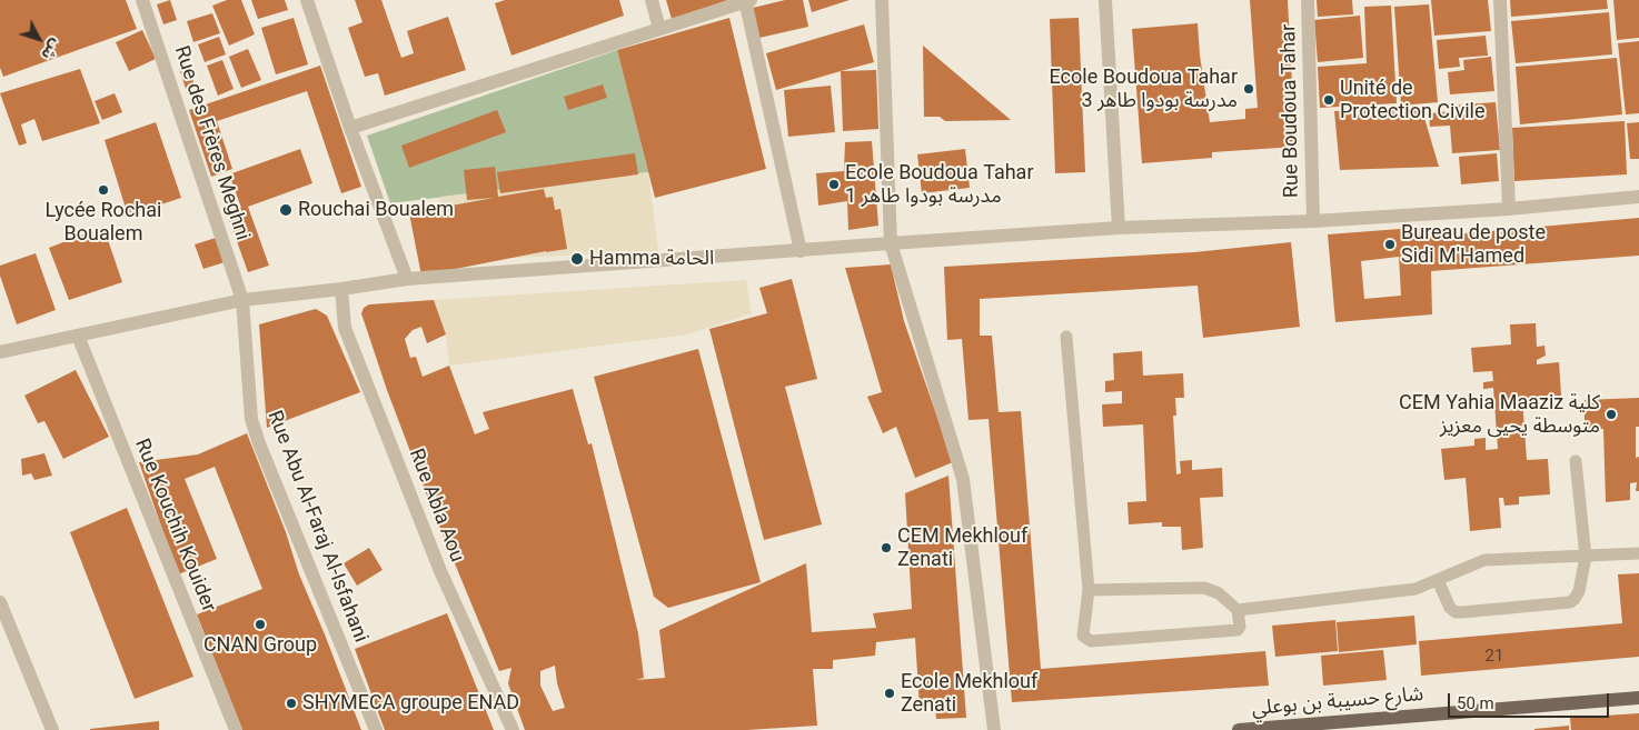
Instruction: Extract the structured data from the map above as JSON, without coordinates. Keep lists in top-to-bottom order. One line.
{"streets":{"main road":["شارع حسيبة بن بوعلي"],"street":["Rue Boudoua Tahar","Rue des Frères Meghni","Rue Abla Aou","Rue Kouchih Kouider","Rue Abu Al-Faraj Al-Isfahani"]},"crossings":[["Rue des Frères Meghni","Rue Abu Al-Faraj Al-Isfahani"]],"places":["Ecole Boudoua Tahar 3 مدرسة بودوا طاهر","Unité de Protection Civile","Ecole Boudoua Tahar 1 مدرسة بودوا طاهر","Lycée Rochai Boualem","Rouchai Boualem","Bureau de poste Sidi M'Hamed","Hamma الحامة","CEM Yahia Maaziz كلية متوسطة يحيى معزيز","CEM Mekhlouf Zenati","CNAN Group","Ecole Mekhlouf Zenati","SHYMECA groupe ENAD"],"house_numbers":["21"],"scale_bar":"50 m","north":"bottom right"}
